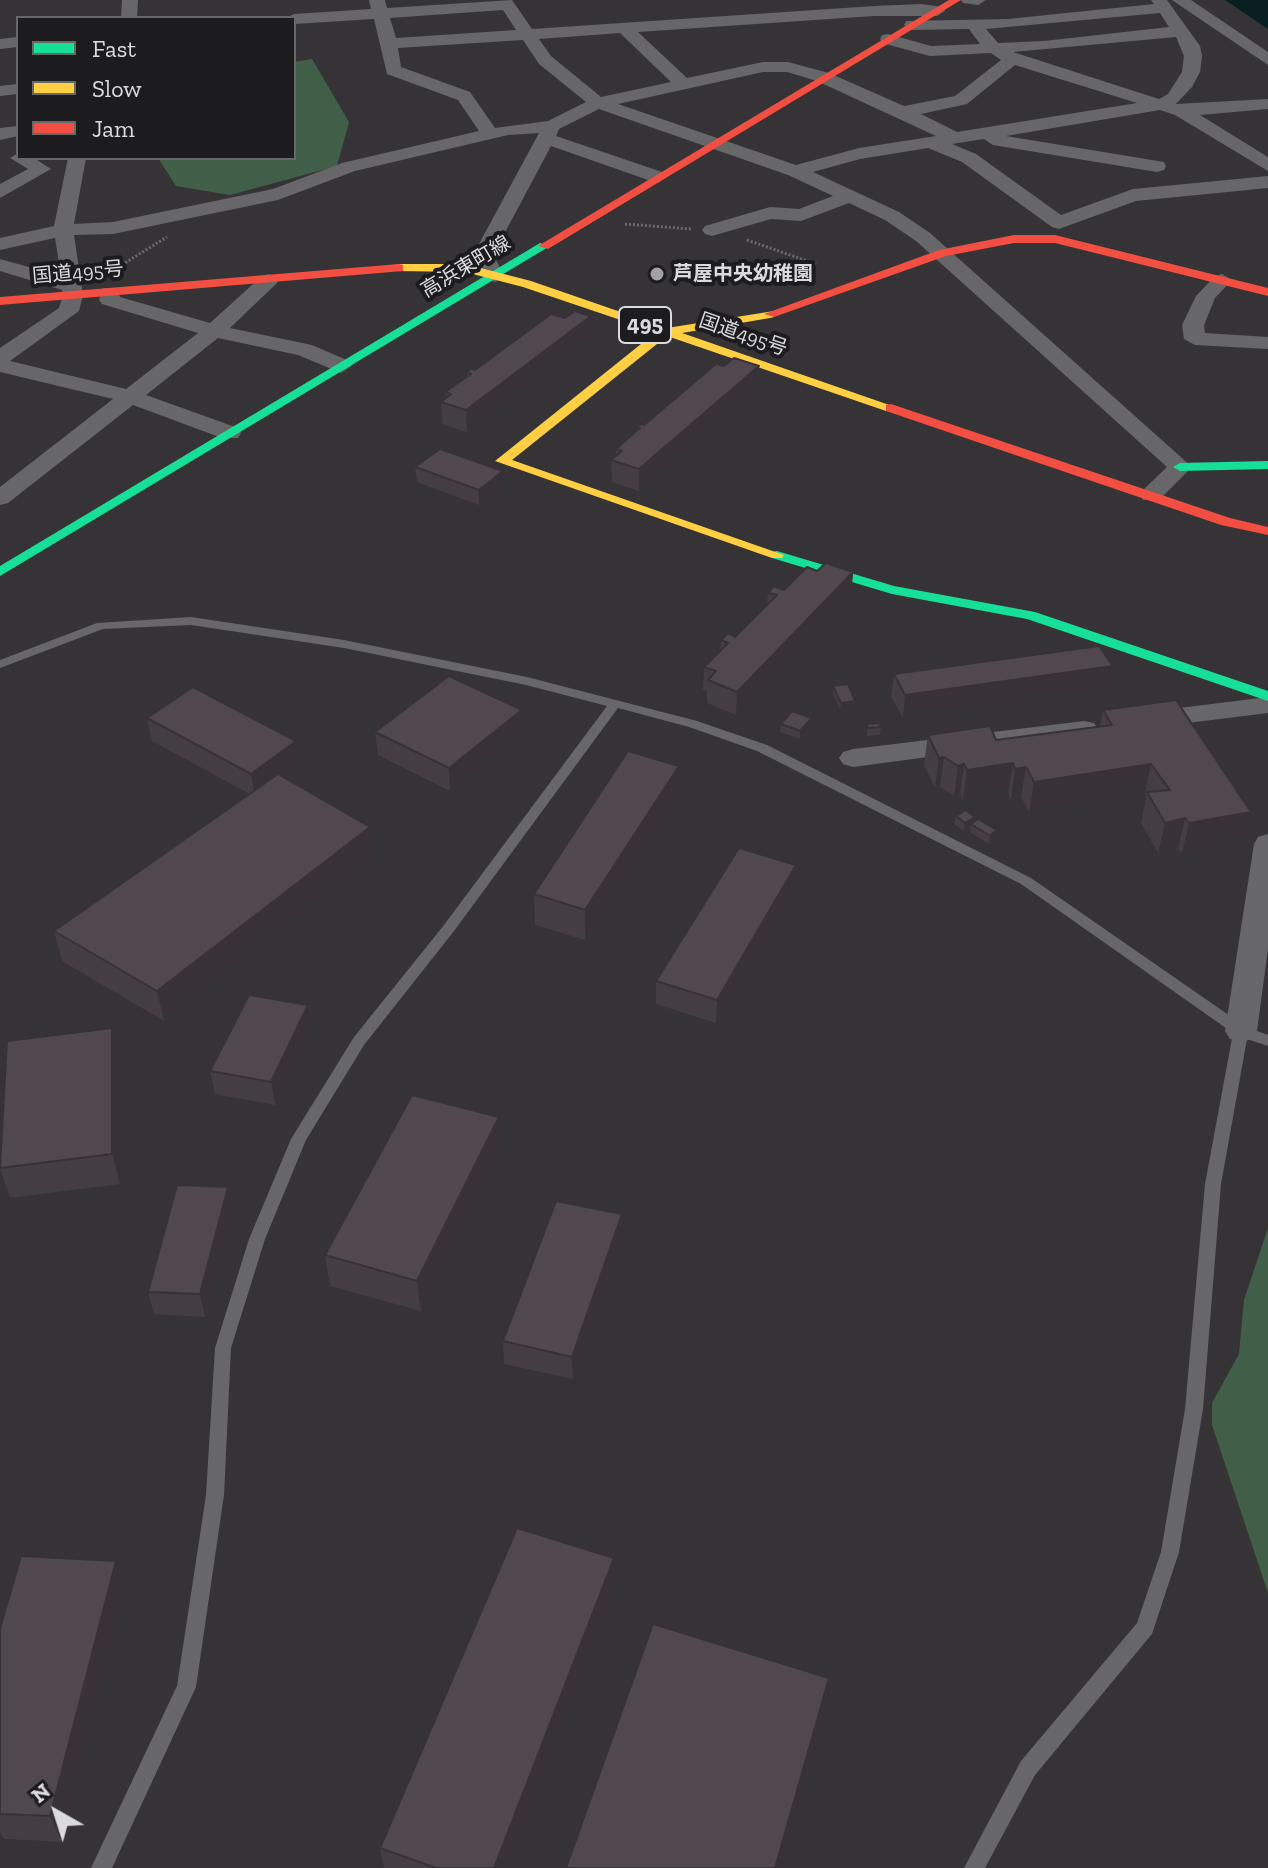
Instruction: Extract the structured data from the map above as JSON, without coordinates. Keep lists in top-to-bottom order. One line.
{"streets":{"main road":["高浜東町線","国道495号","495"]},"crossings":[["高浜東町線","国道495号"]],"places":["芦屋中央幼稚園"],"legend":["Fast","Slow","Jam"],"north":"top left"}
